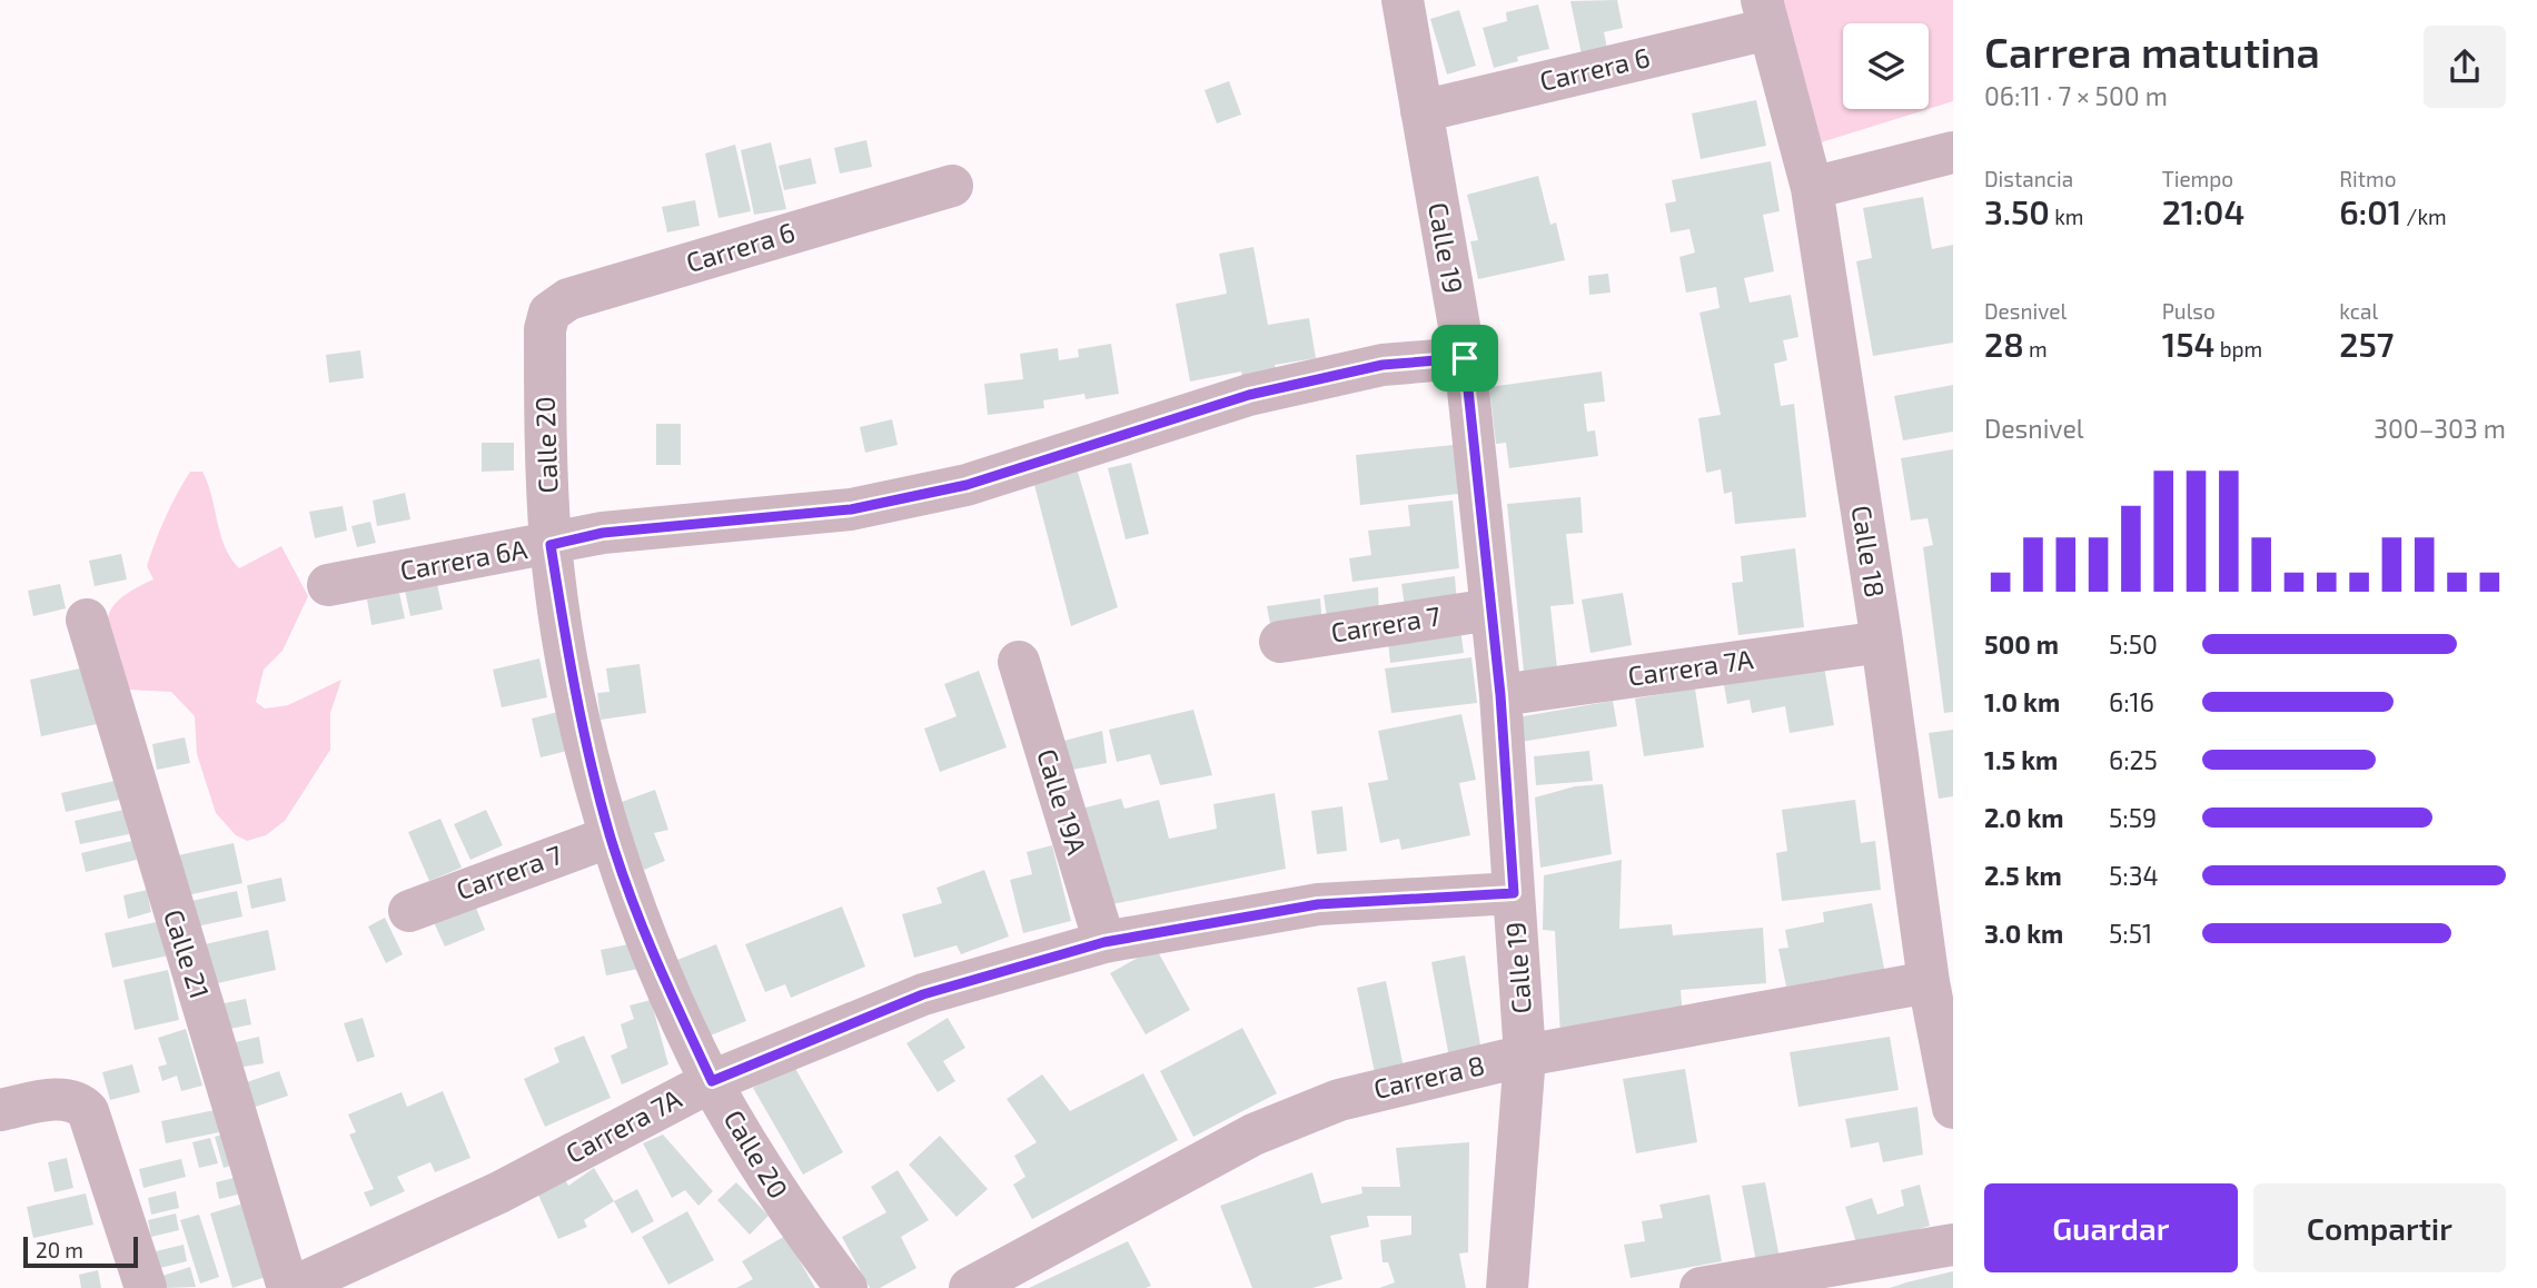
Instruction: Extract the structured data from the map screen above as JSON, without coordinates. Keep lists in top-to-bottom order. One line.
{"streets":{"street":["Carrera 6","Calle 19","Calle 20","Calle 18","Carrera 6A","Carrera 7","Carrera 7A","Calle 19A","Calle 21","Carrera 8"]},"crossings":[["Carrera 6","Calle 19"],["Carrera 6","Calle 20"],["Carrera 6","Calle 18"],["Calle 19","Carrera 6A"],["Calle 19","Carrera 7"],["Calle 19","Carrera 7A"],["Calle 19","Carrera 8"],["Calle 20","Carrera 6A"],["Calle 20","Carrera 7"],["Calle 20","Carrera 7A"],["Calle 18","Carrera 7A"],["Calle 18","Carrera 8"],["Carrera 7A","Calle 19A"],["Carrera 7A","Calle 21"]],"scale_bar":"20 m","page":{"heading":["Carrera matutina","06:11 · 7 × 500 m"],"stats":[["Distancia","3.50 km"],["Tiempo","21:04"],["Ritmo","6:01 /km"],["Desnivel","28 m"],["Pulso","154 bpm"],["kcal","257"]],"chart":["Desnivel","300–303 m"],"list":[{"name":"500 m","note":"5:50"},{"name":"1.0 km","note":"6:16"},{"name":"1.5 km","note":"6:25"},{"name":"2.0 km","note":"5:59"},{"name":"2.5 km","note":"5:34"},{"name":"3.0 km","note":"5:51"}],"buttons":["Guardar","Compartir"],"scale":"20 m"}}
